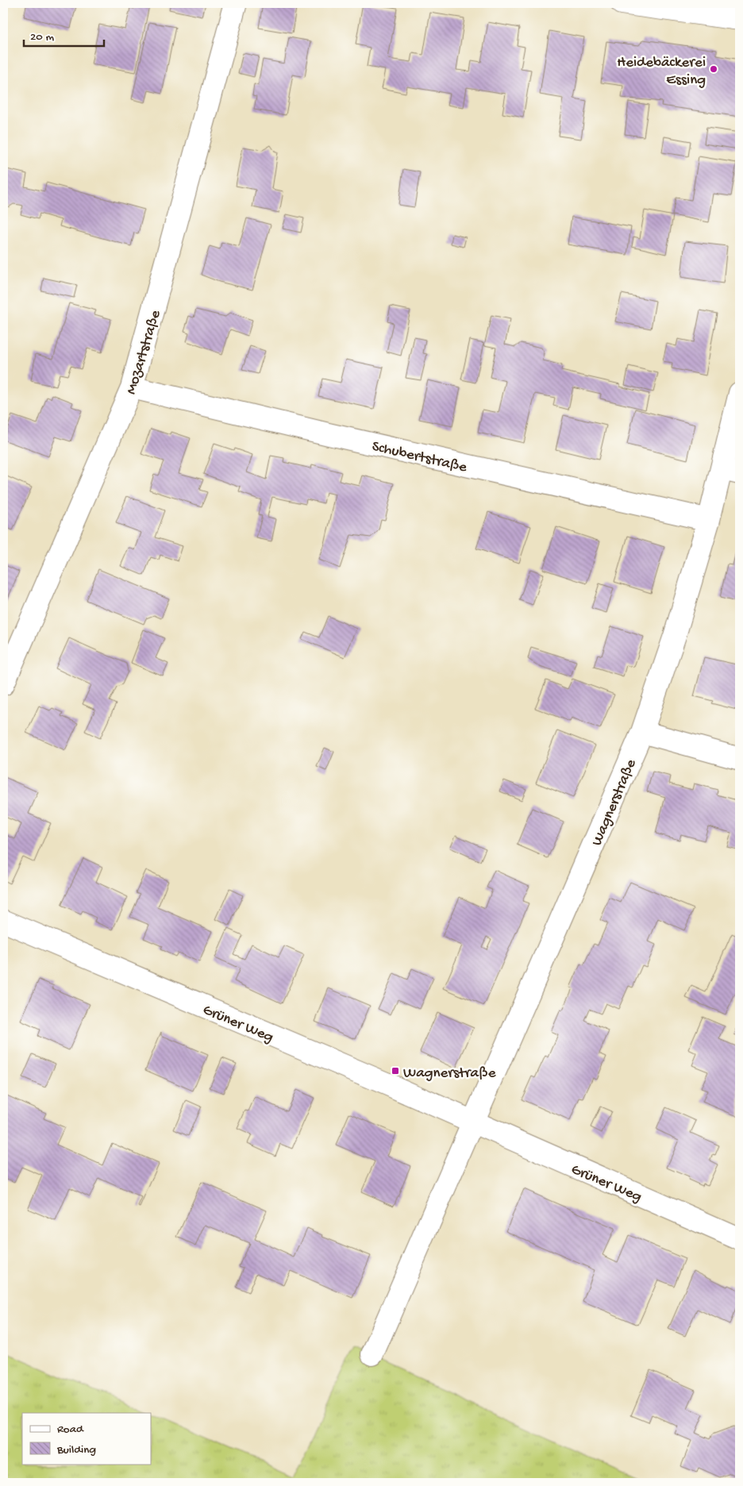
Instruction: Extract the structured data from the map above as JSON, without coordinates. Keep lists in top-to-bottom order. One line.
{"streets":{"street":["Mozartstraße","Schubertstraße","Wagnerstraße","Grüner Weg"]},"crossings":[["Mozartstraße","Schubertstraße"],["Schubertstraße","Wagnerstraße"],["Wagnerstraße","Grüner Weg"]],"places":{"other":["Heidebäckerei Essing"],"transit":["Wagnerstraße"]},"legend":["Road","Building"],"scale_bar":"20 m"}
